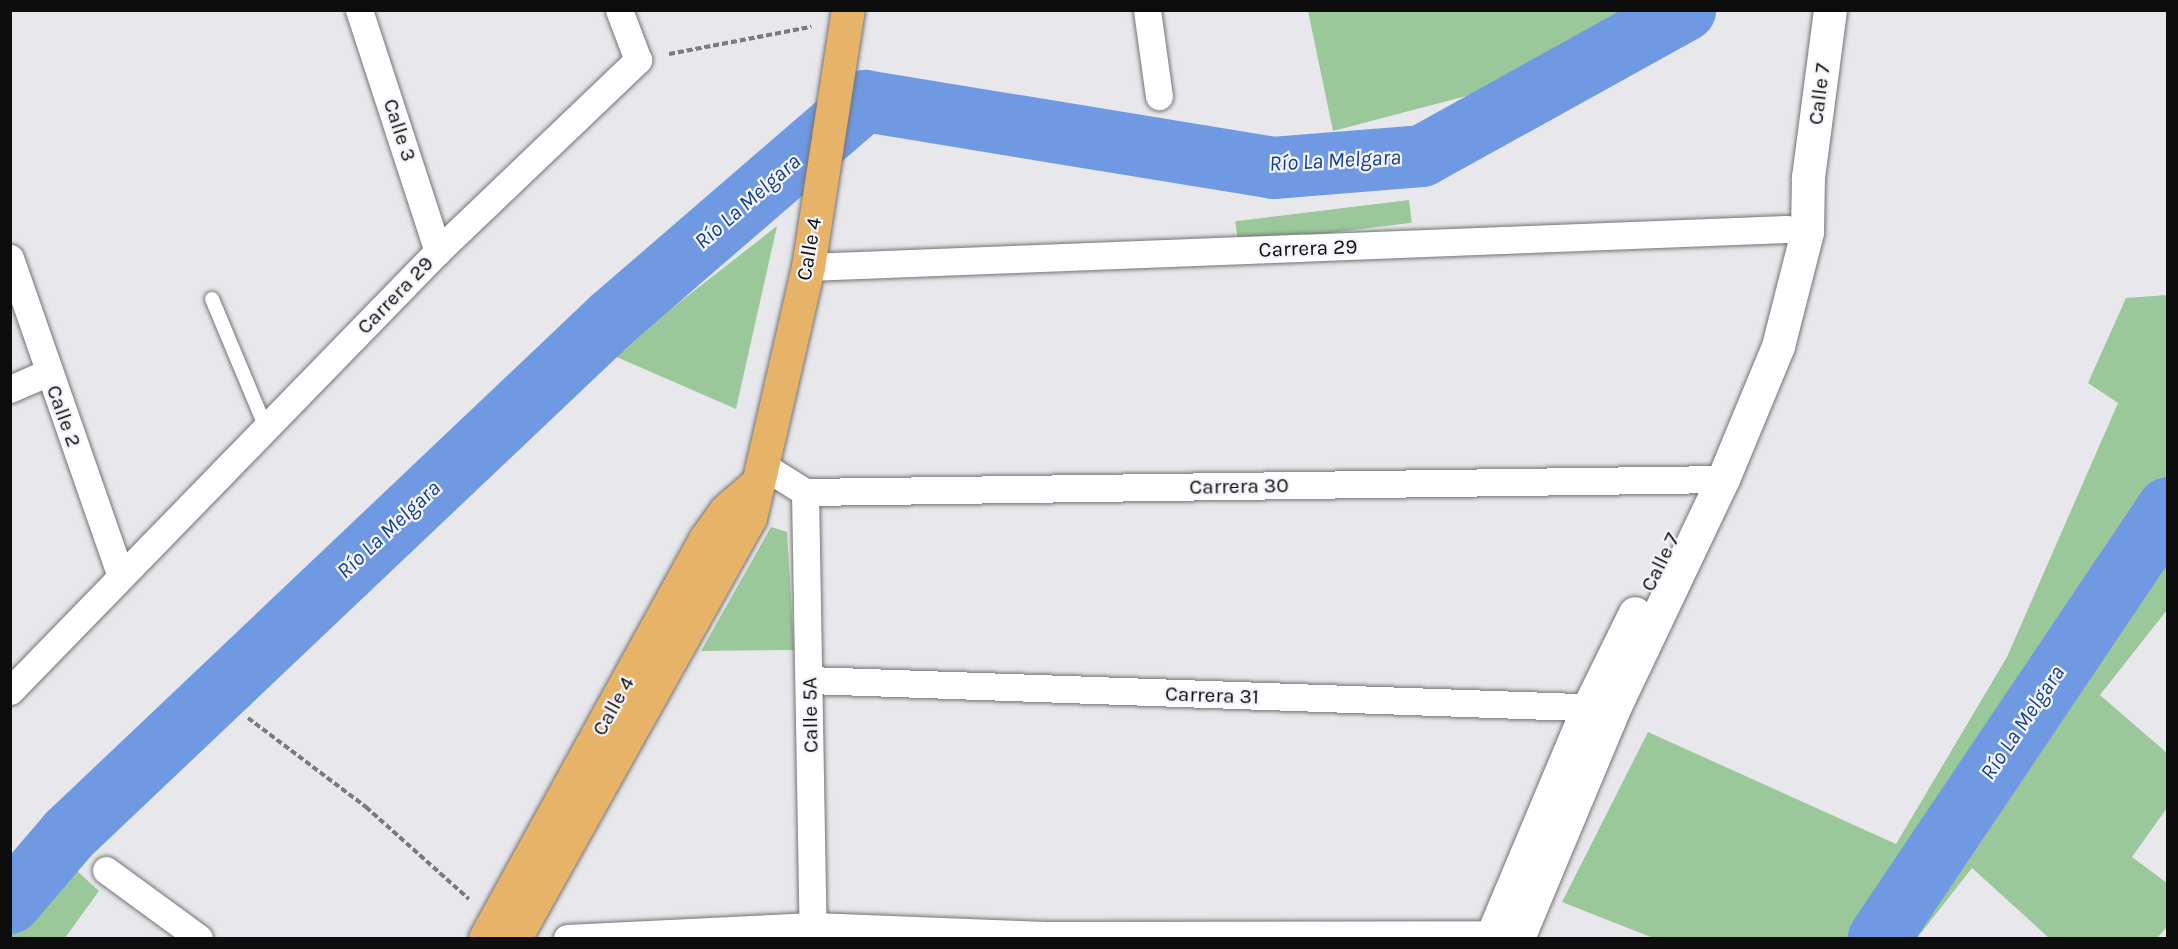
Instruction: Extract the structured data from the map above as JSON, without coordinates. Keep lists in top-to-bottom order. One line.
{"streets":{"main road":["Calle 4"],"street":["Calle 7","Calle 3","Carrera 29","Calle 2","Carrera 30","Carrera 31","Calle 5A"]},"crossings":[["Calle 7","Carrera 29"],["Calle 7","Carrera 30"],["Calle 7","Carrera 31"],["Calle 3","Carrera 29"],["Carrera 29","Calle 4"],["Carrera 29","Calle 2"],["Carrera 30","Calle 5A"],["Carrera 31","Calle 5A"]],"water":["Río La Melgara"]}
